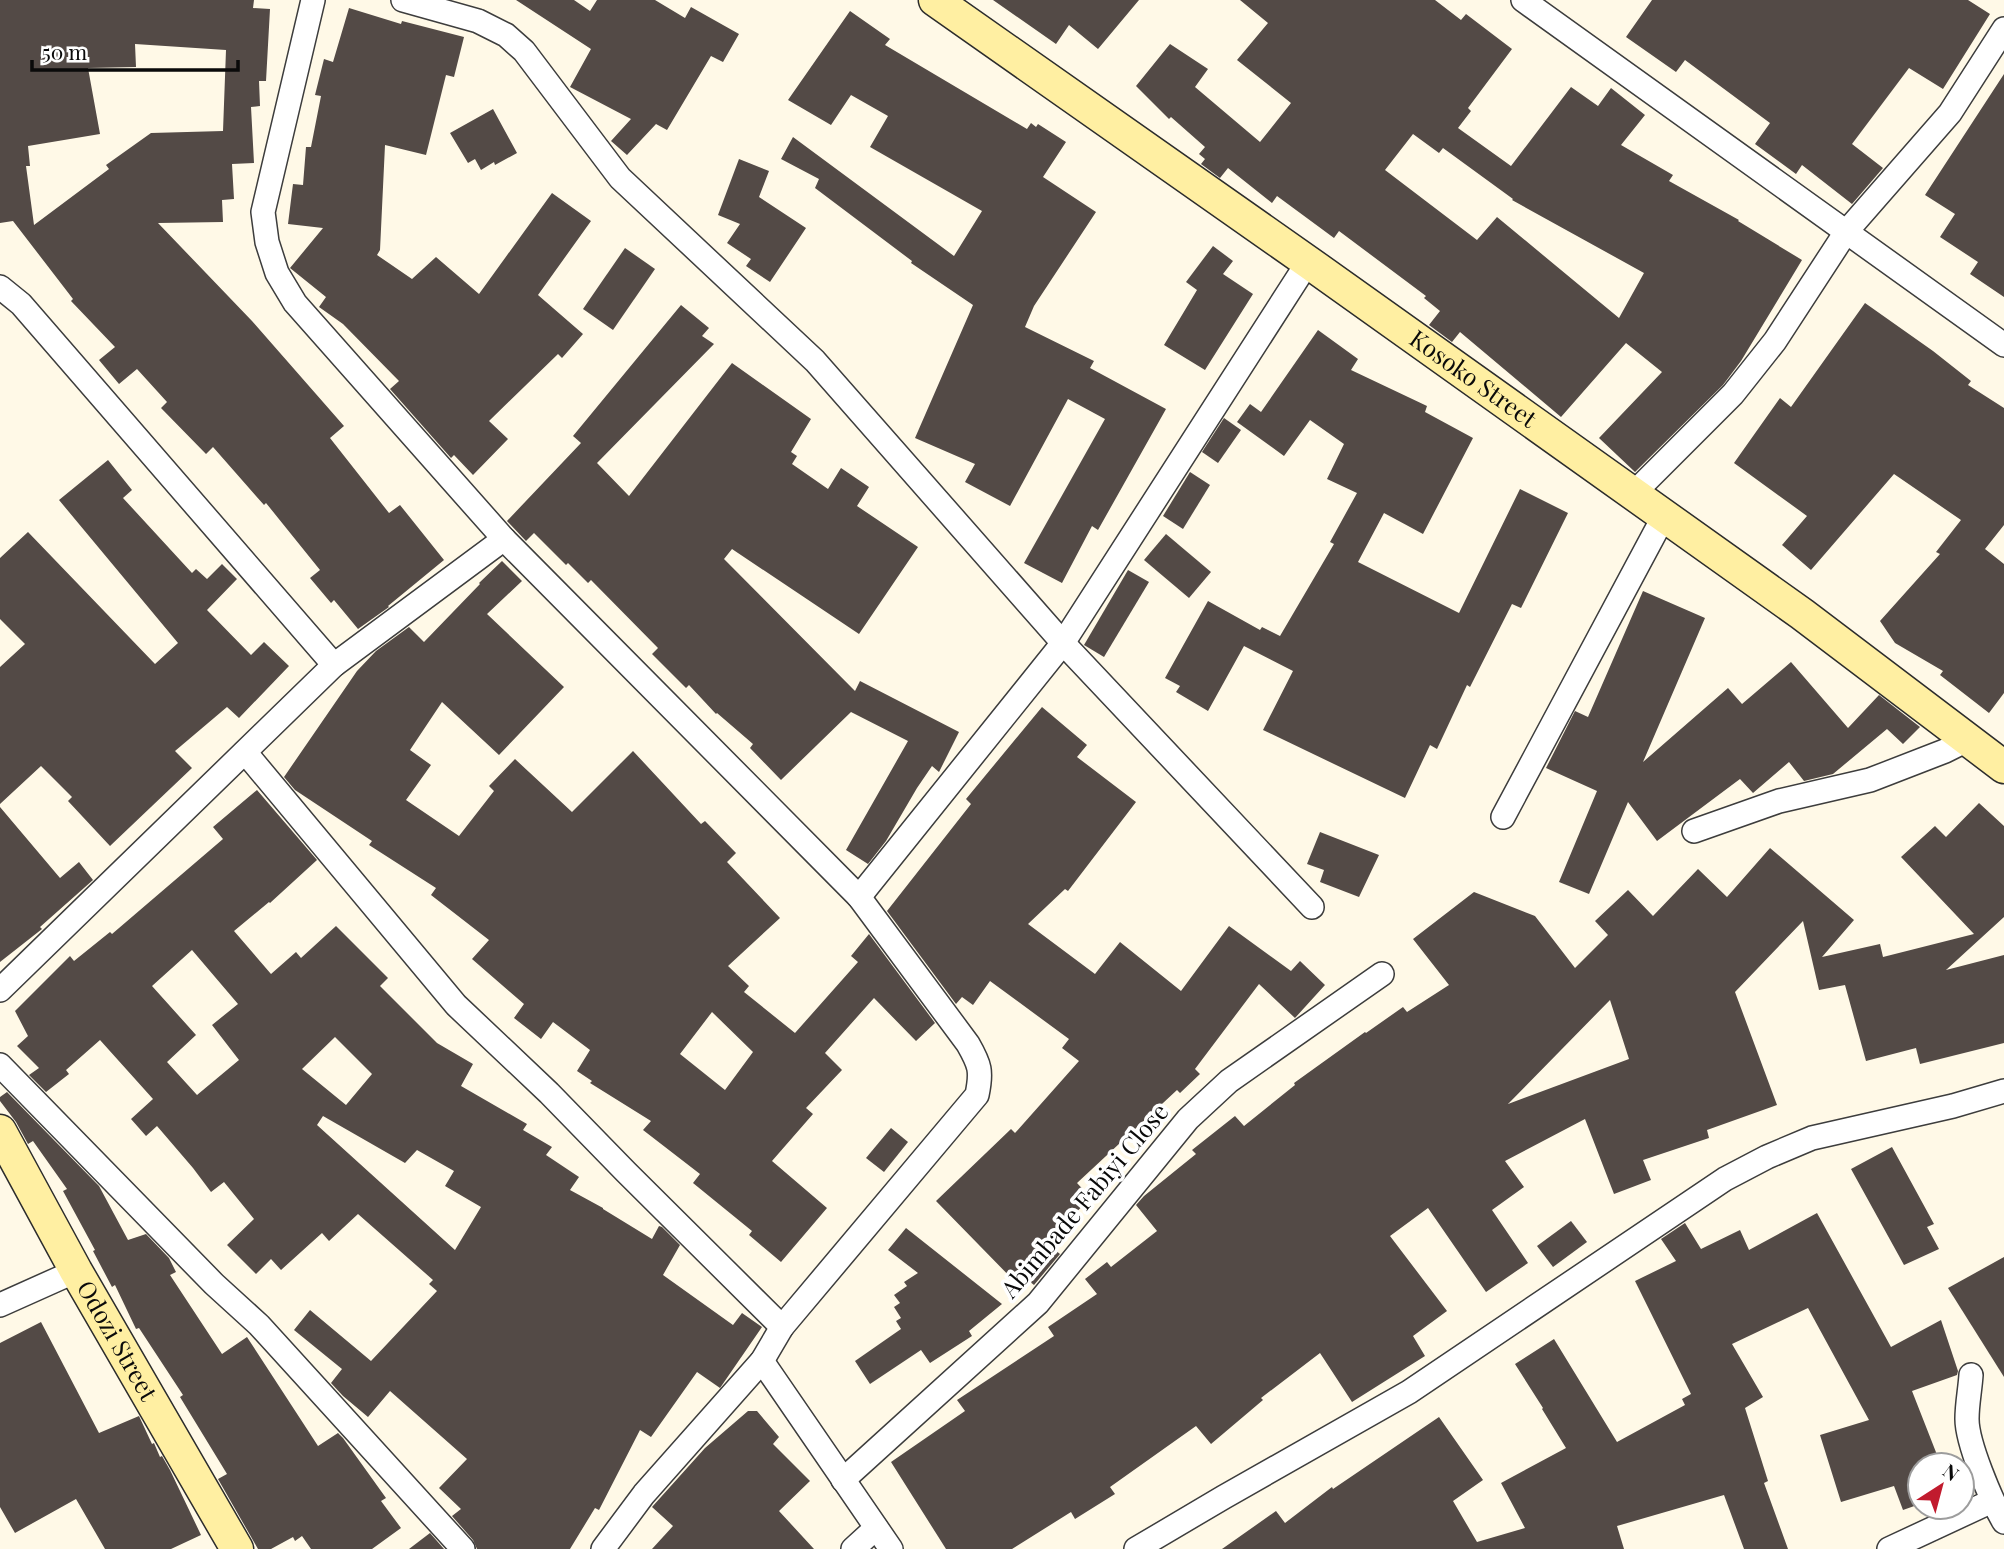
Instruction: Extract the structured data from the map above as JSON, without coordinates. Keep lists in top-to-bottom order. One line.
{"streets":{"street":["Kosoko Street","Abimbade Fabiyi Close","Odozi Street"]},"scale_bar":"50 m","north":"top right"}
